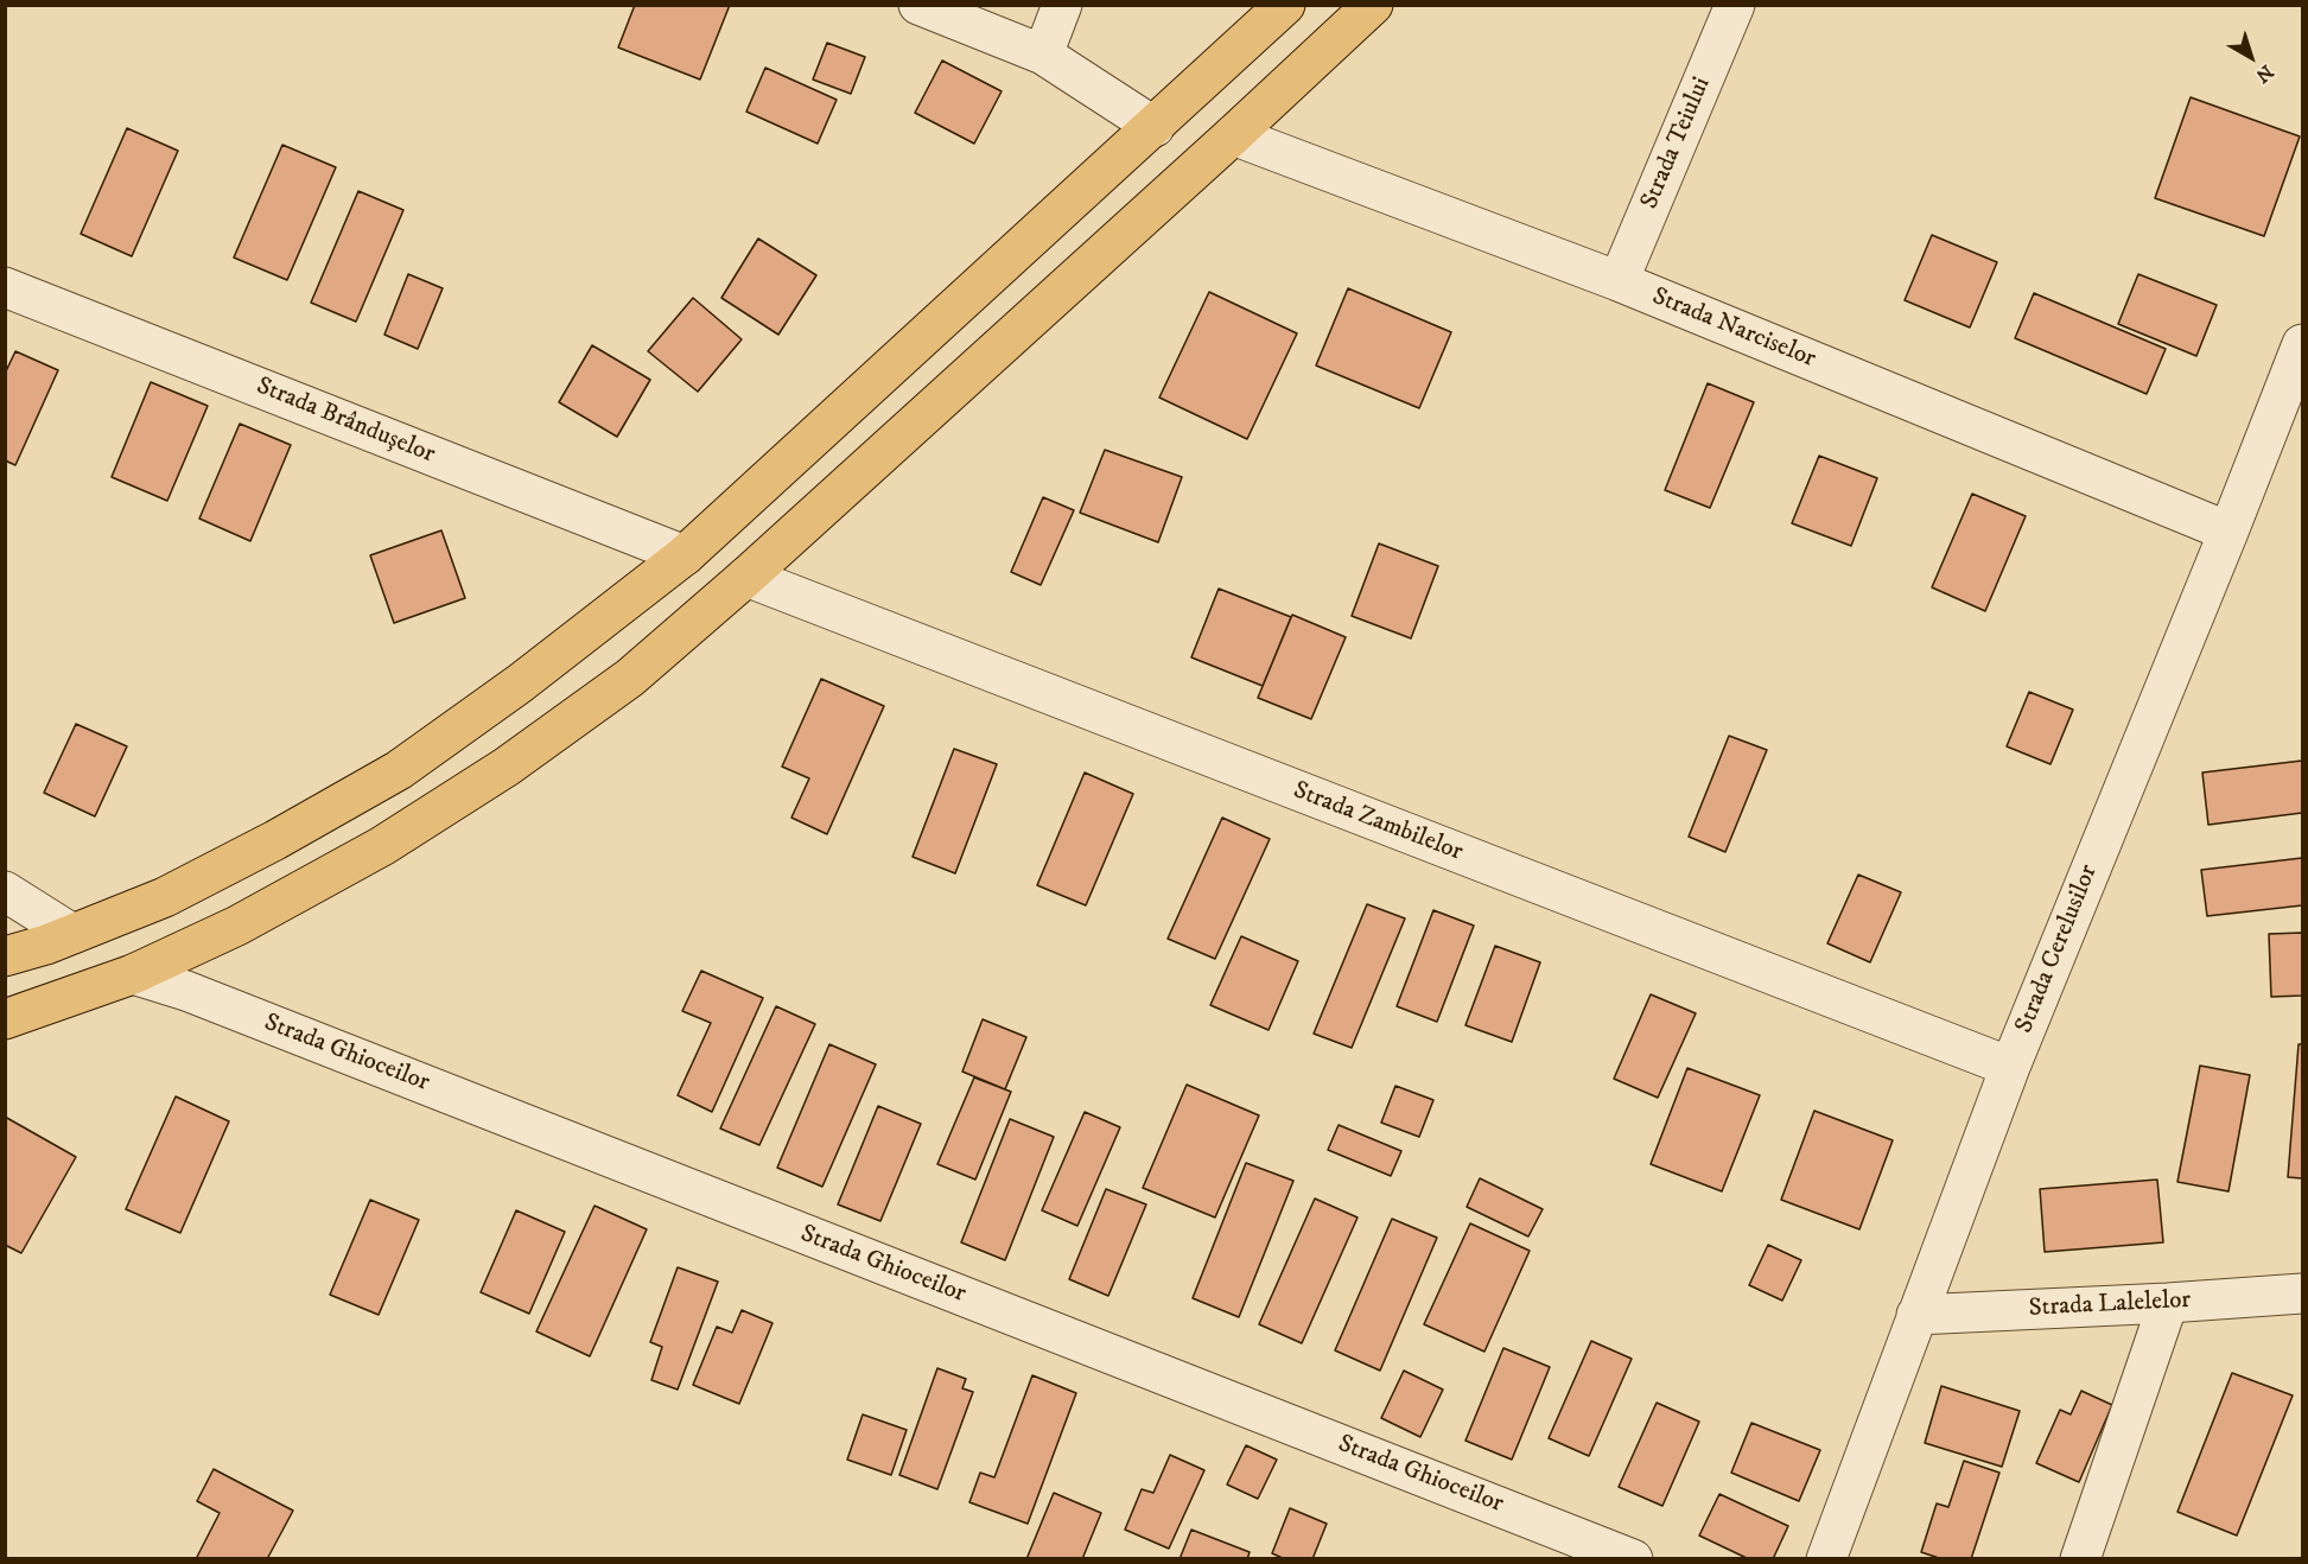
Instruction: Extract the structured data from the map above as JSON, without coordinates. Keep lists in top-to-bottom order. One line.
{"streets":{"street":["Strada Teiului","Strada Narciselor","Strada Brândușelor","Strada Zambilelor","Strada Cerelusilor","Strada Ghioceilor","Strada Lalelelor"]},"crossings":[["Strada Teiului","Strada Narciselor"],["Strada Narciselor","Strada Cerelusilor"],["Strada Zambilelor","Strada Cerelusilor"],["Strada Cerelusilor","Strada Lalelelor"]],"north":"bottom right"}
